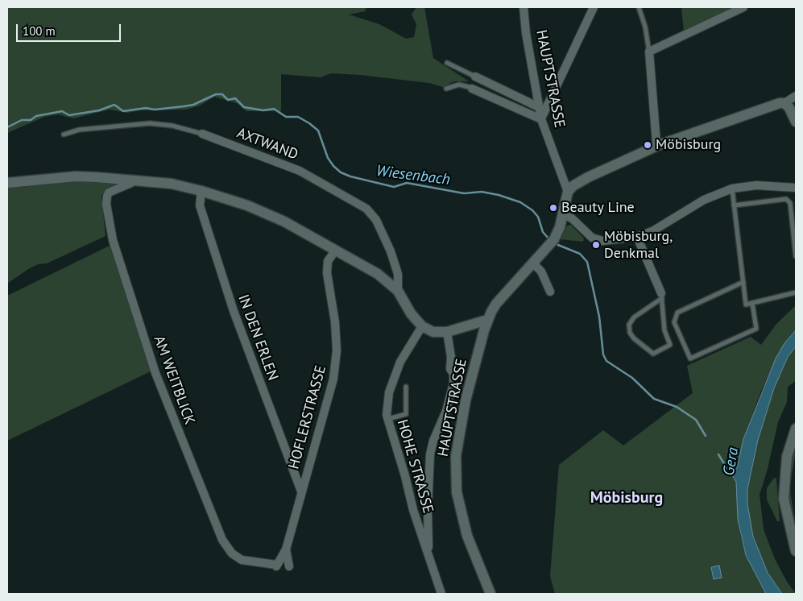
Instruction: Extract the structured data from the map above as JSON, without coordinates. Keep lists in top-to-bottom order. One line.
{"streets":{"street":["HAUPTSTRASSE","AXTWAND","IN DEN ERLEN","AM WEITBLICK","HOFLERSTRASSE","HOHE STRASSE"]},"crossings":[["IN DEN ERLEN","HOFLERSTRASSE"],["AM WEITBLICK","HOFLERSTRASSE"]],"districts":["Möbisburg"],"water":["Wiesenbach","Gera"],"places":["Möbisburg","Beauty Line","Möbisburg, Denkmal"],"scale_bar":"100 m"}
